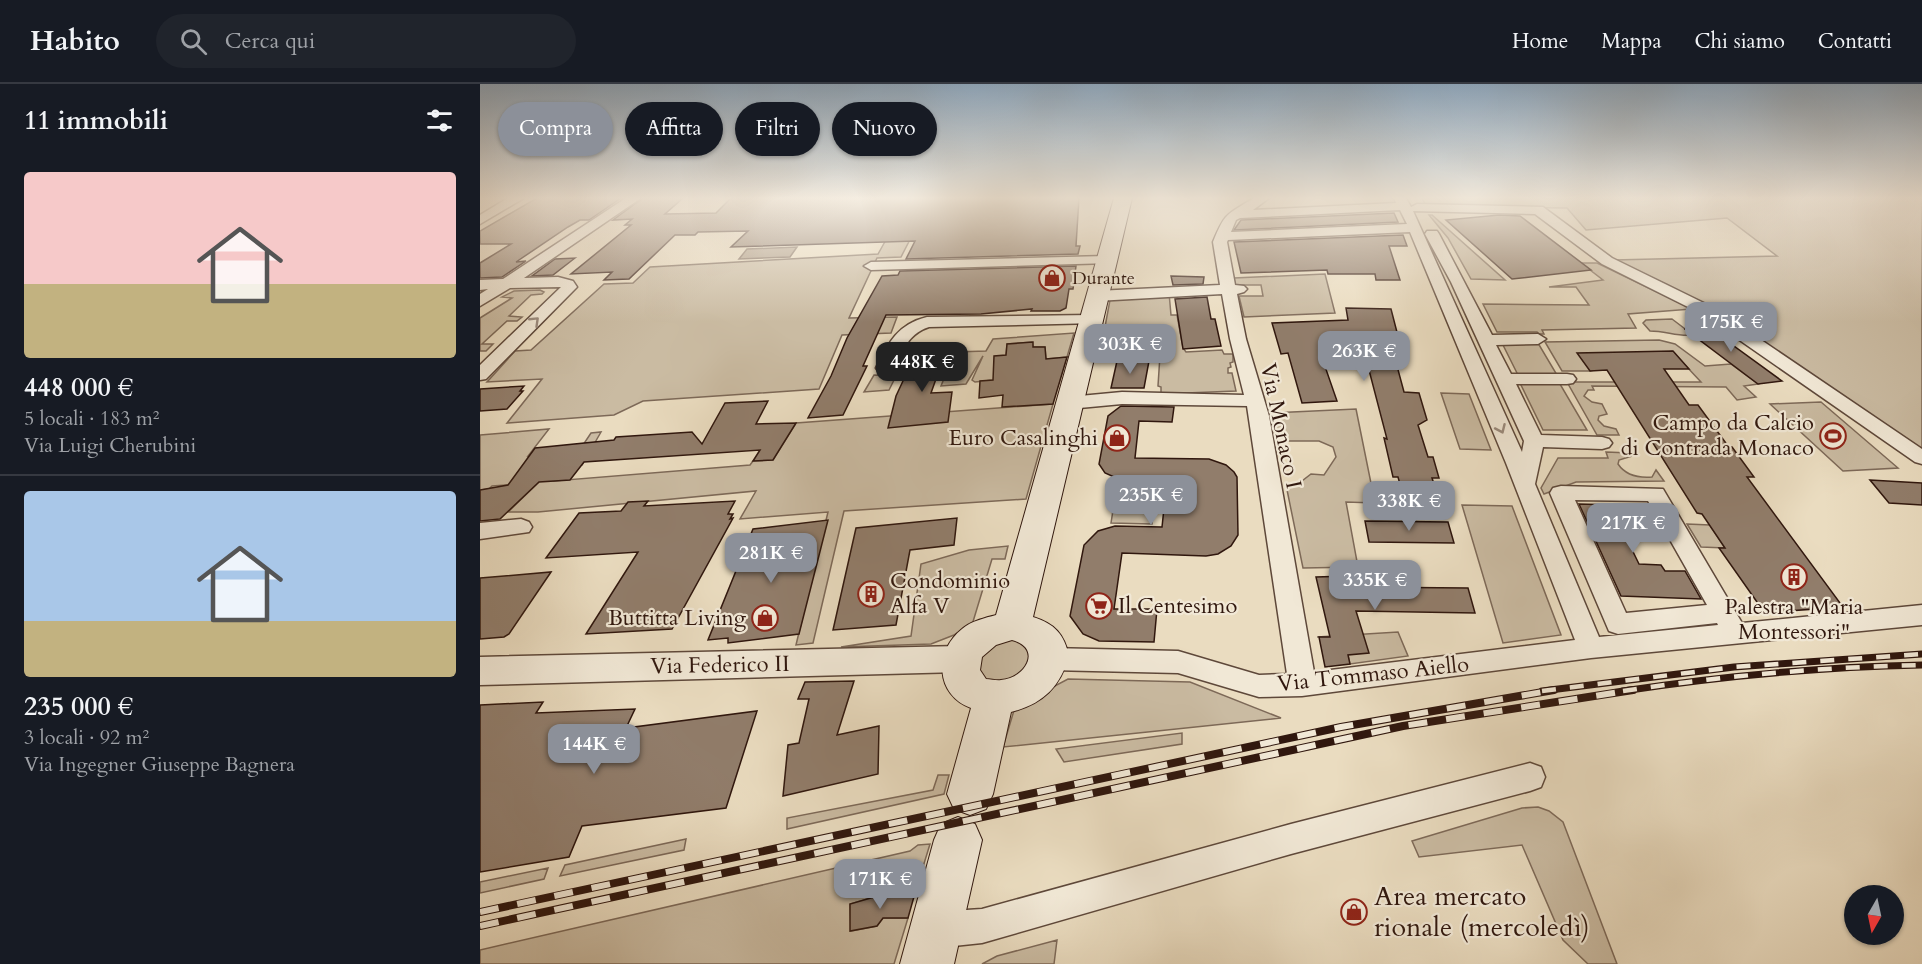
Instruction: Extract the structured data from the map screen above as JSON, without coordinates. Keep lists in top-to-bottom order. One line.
{"streets":{"street":["Via Monaco I","Via Federico II","Via Tommaso Aiello"]},"crossings":[["Via Monaco I","Via Tommaso Aiello"],["Via Federico II","Via Tommaso Aiello"]],"places":{"shop":["Durante","Euro Casalinghi","Buttitta Living","Area mercato rionale (mercoledì)"],"sports":["Campo da Calcio di Contrada Monaco"],"building":["Palestra \"Maria Montessori\"","Condominio Alfa V"],"supermarket":["Il Centesimo"]},"north":"bottom","page":{"header":"Habito","search":"Cerca qui","nav":["Home","Mappa","Chi siamo","Contatti"],"heading":"11 immobili","chip":["Compra","Affitta","Filtri","Nuovo"],"list":[{"name":"448 000 €","note":"5 locali · 183 m² · Via Luigi Cherubini"},{"name":"235 000 €","note":"3 locali · 92 m² · Via Ingegner Giuseppe Bagnera"}],"price":["175K €","303K €","263K €","448K €","235K €","338K €","217K €","281K €","335K €","144K €","171K €"]}}
